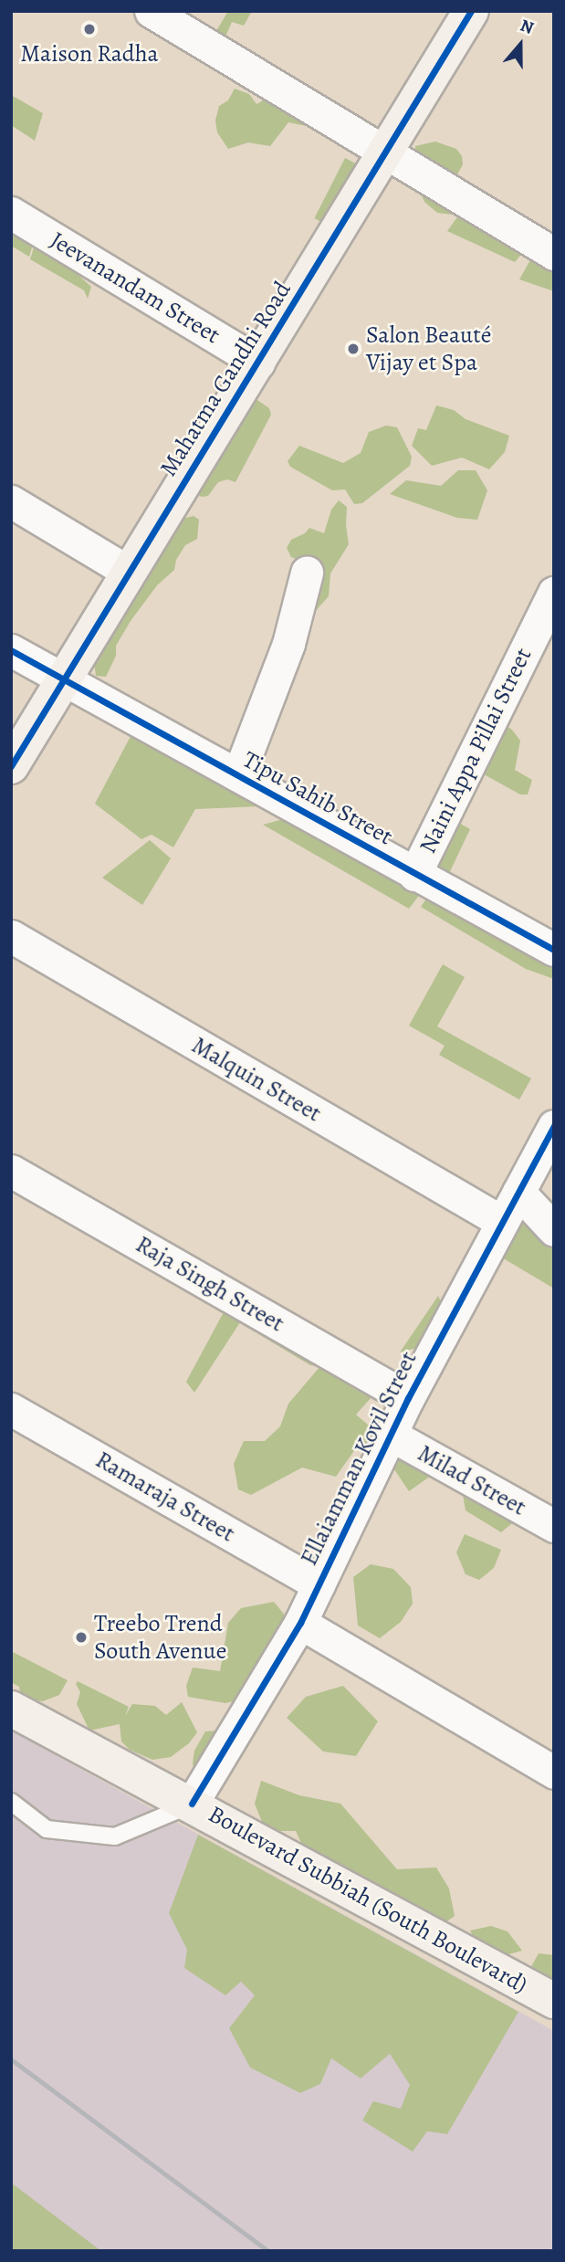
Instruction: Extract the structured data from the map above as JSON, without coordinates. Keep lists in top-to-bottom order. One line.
{"streets":{"street":["Jeevanandam Street","Mahatma Gandhi Road","Naini Appa Pillai Street","Tipu Sahib Street","Malquin Street","Raja Singh Street","Ellaiamman Kovil Street","Milad Street","Ramaraja Street","Boulevard Subbiah (South Boulevard)"]},"crossings":[["Jeevanandam Street","Mahatma Gandhi Road"],["Mahatma Gandhi Road","Tipu Sahib Street"],["Naini Appa Pillai Street","Tipu Sahib Street"],["Malquin Street","Ellaiamman Kovil Street"],["Raja Singh Street","Ellaiamman Kovil Street"],["Ellaiamman Kovil Street","Milad Street"],["Ellaiamman Kovil Street","Ramaraja Street"],["Ellaiamman Kovil Street","Boulevard Subbiah (South Boulevard)"]],"places":["Maison Radha","Salon Beauté Vijay et Spa","Treebo Trend South Avenue"],"north":"top"}
